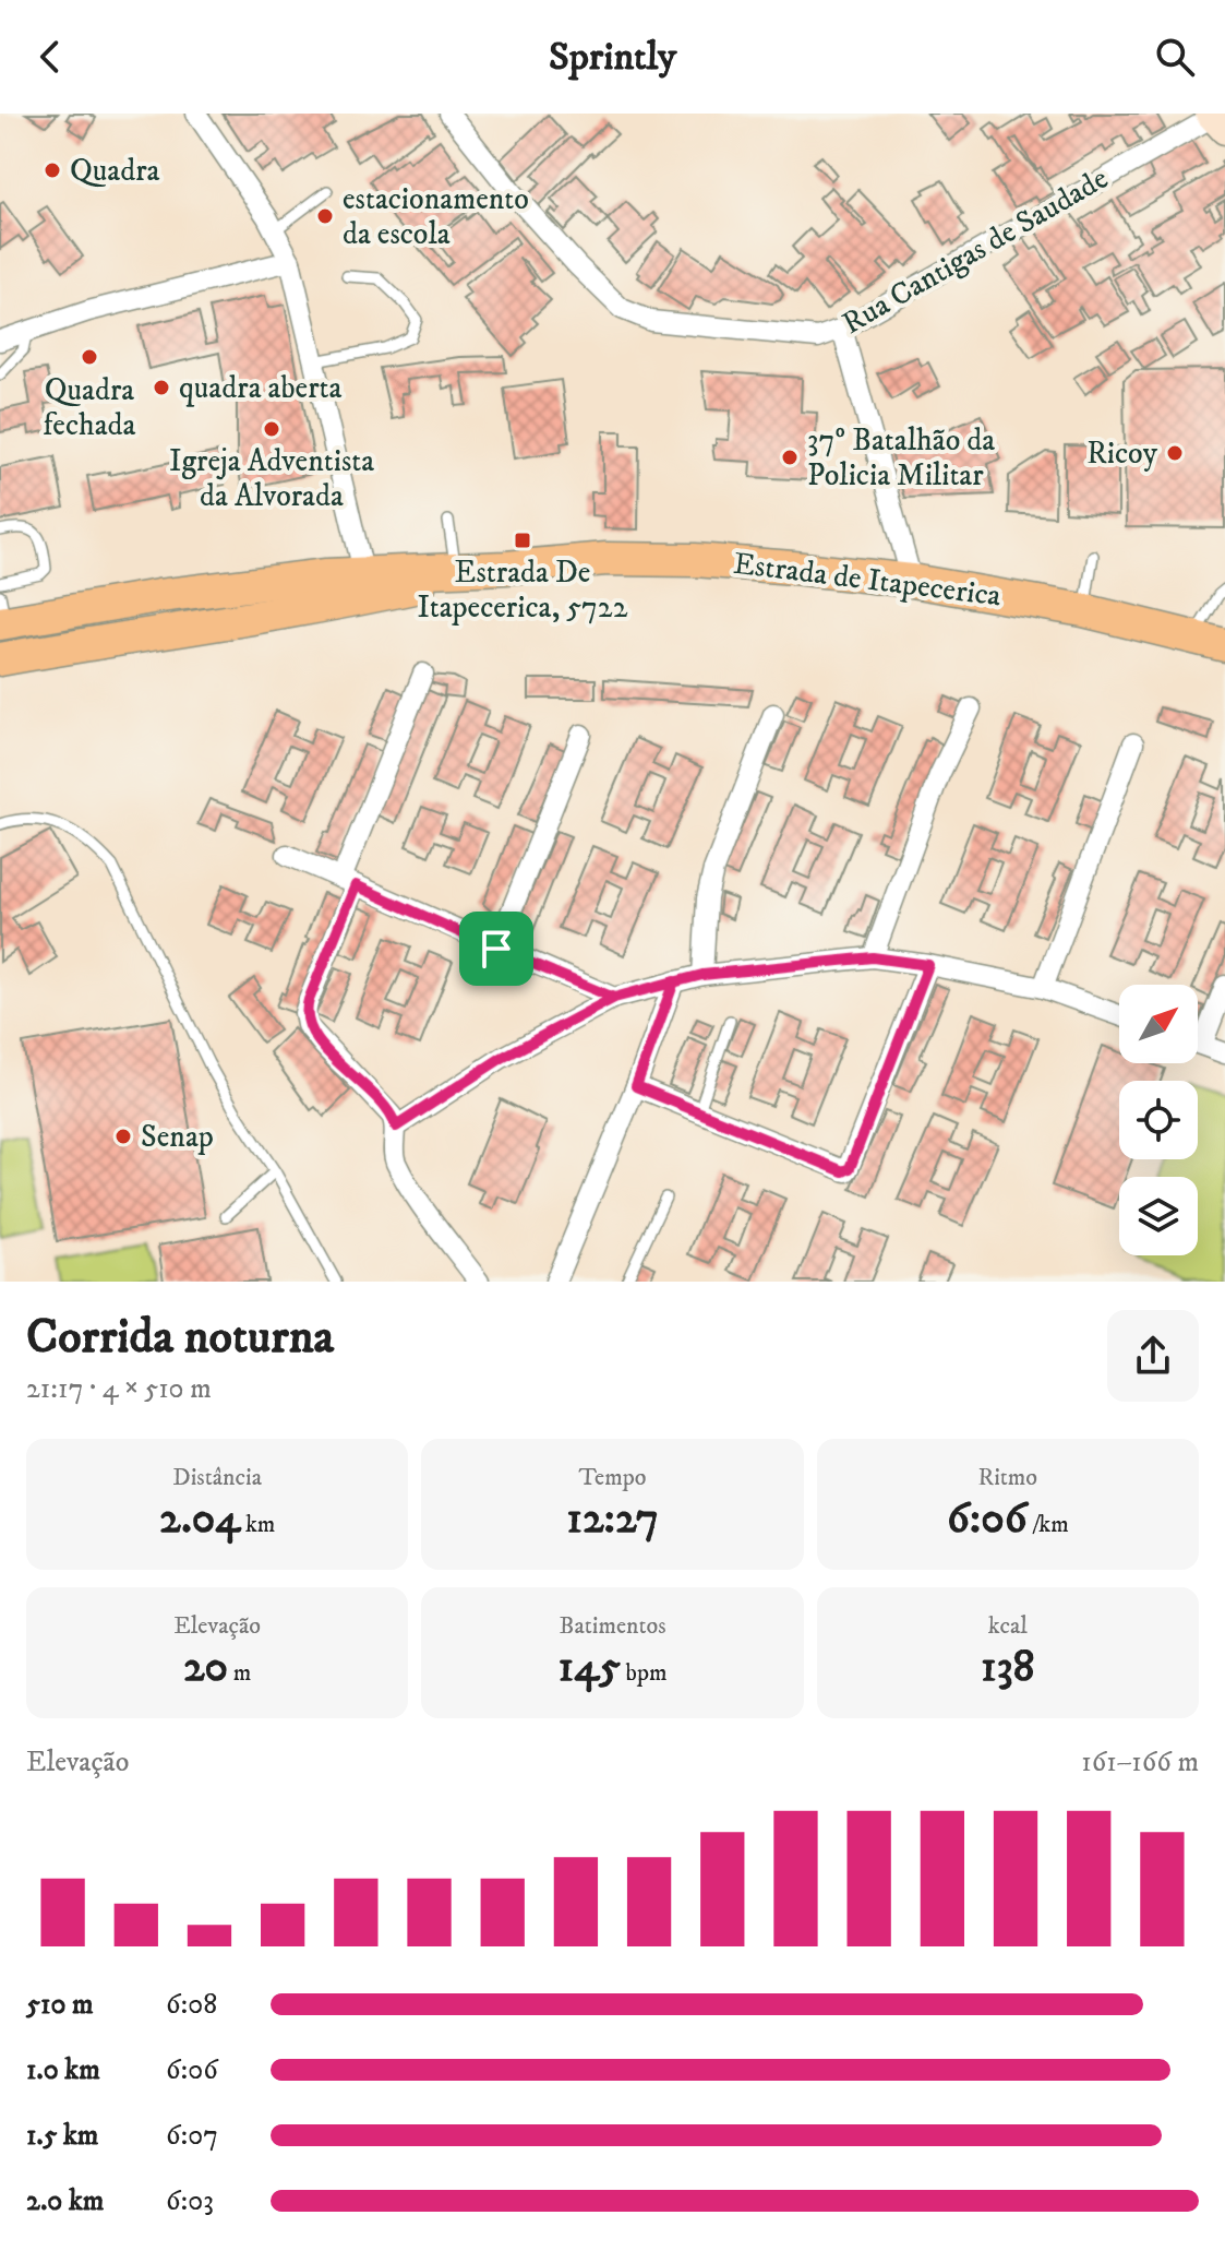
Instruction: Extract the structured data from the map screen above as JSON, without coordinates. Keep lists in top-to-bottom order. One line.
{"streets":{"main road":["Estrada de Itapecerica"],"street":["Rua Cantigas de Saudade"]},"places":{"other":["Quadra","estacionamento da escola","Quadra fechada","quadra aberta","Igreja Adventista da Alvorada","Ricoy","37º Batalhão da Policia Militar","Senap"],"transit":["Estrada De Itapecerica, 5722"]},"north":"top right","page":{"header":"Sprintly","heading":["Corrida noturna","21:17 · 4 × 510 m"],"stats":[["Distância","2.04 km"],["Tempo","12:27"],["Ritmo","6:06 /km"],["Elevação","20 m"],["Batimentos","145 bpm"],["kcal","138"]],"chart":["Elevação","161–166 m"],"list":[{"name":"510 m","note":"6:08"},{"name":"1.0 km","note":"6:06"},{"name":"1.5 km","note":"6:07"},{"name":"2.0 km","note":"6:03"}]}}
